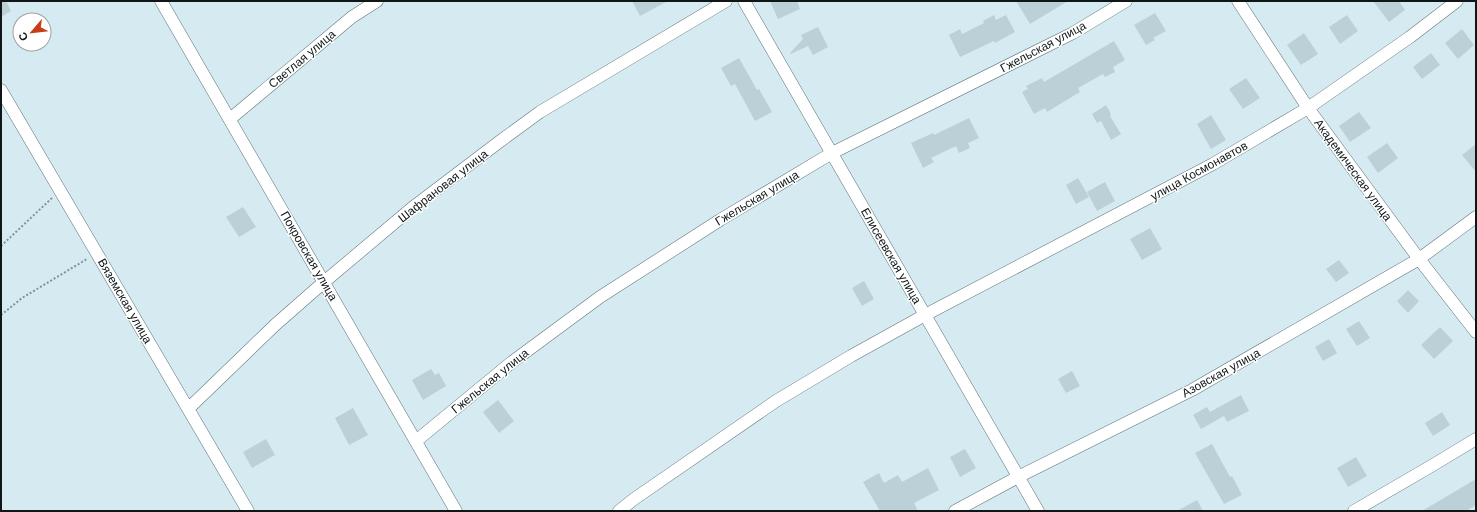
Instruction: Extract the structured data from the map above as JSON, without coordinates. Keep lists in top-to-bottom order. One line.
{"streets":{"street":["Гжельская улица","Светлая улица","Академическая улица","улица Космонавтов","Шафрановая улица","Покровская улица","Елисеевская улица","Вяземская улица","Азовская улица"]},"crossings":[["Гжельская улица","Покровская улица"],["Гжельская улица","Елисеевская улица"],["Светлая улица","Покровская улица"],["Академическая улица","улица Космонавтов"],["Академическая улица","Азовская улица"],["улица Космонавтов","Елисеевская улица"],["Шафрановая улица","Покровская улица"],["Шафрановая улица","Вяземская улица"],["Елисеевская улица","Азовская улица"]],"north":"bottom left"}
